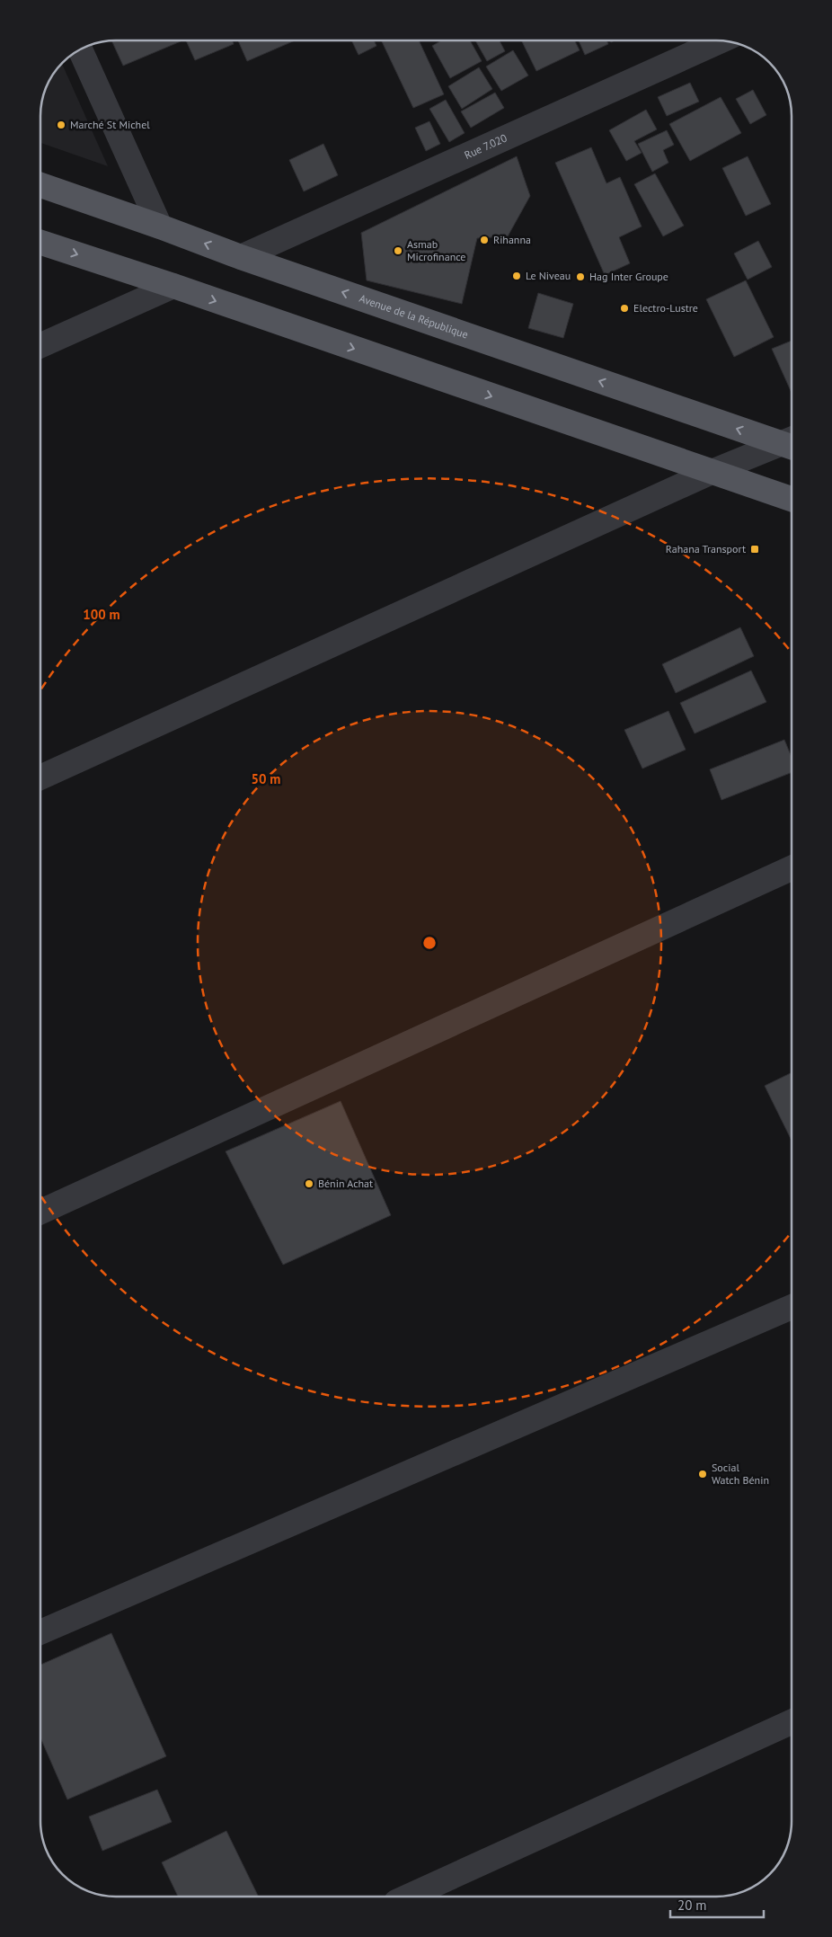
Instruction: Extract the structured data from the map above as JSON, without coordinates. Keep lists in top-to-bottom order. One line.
{"streets":{"main road":["Avenue de la République"],"street":["Rue 7.020"]},"crossings":[["Rue 7.020","Avenue de la République"]],"places":{"other":["Marché St Michel","Rihanna","Asmab Microfinance","Le Niveau","Hag Inter Groupe","Electro-Lustre","Bénin Achat","Social Watch Bénin"],"transit":["Rahana Transport"]},"scale_bar":"20 m","rings":["100 m","50 m"]}
